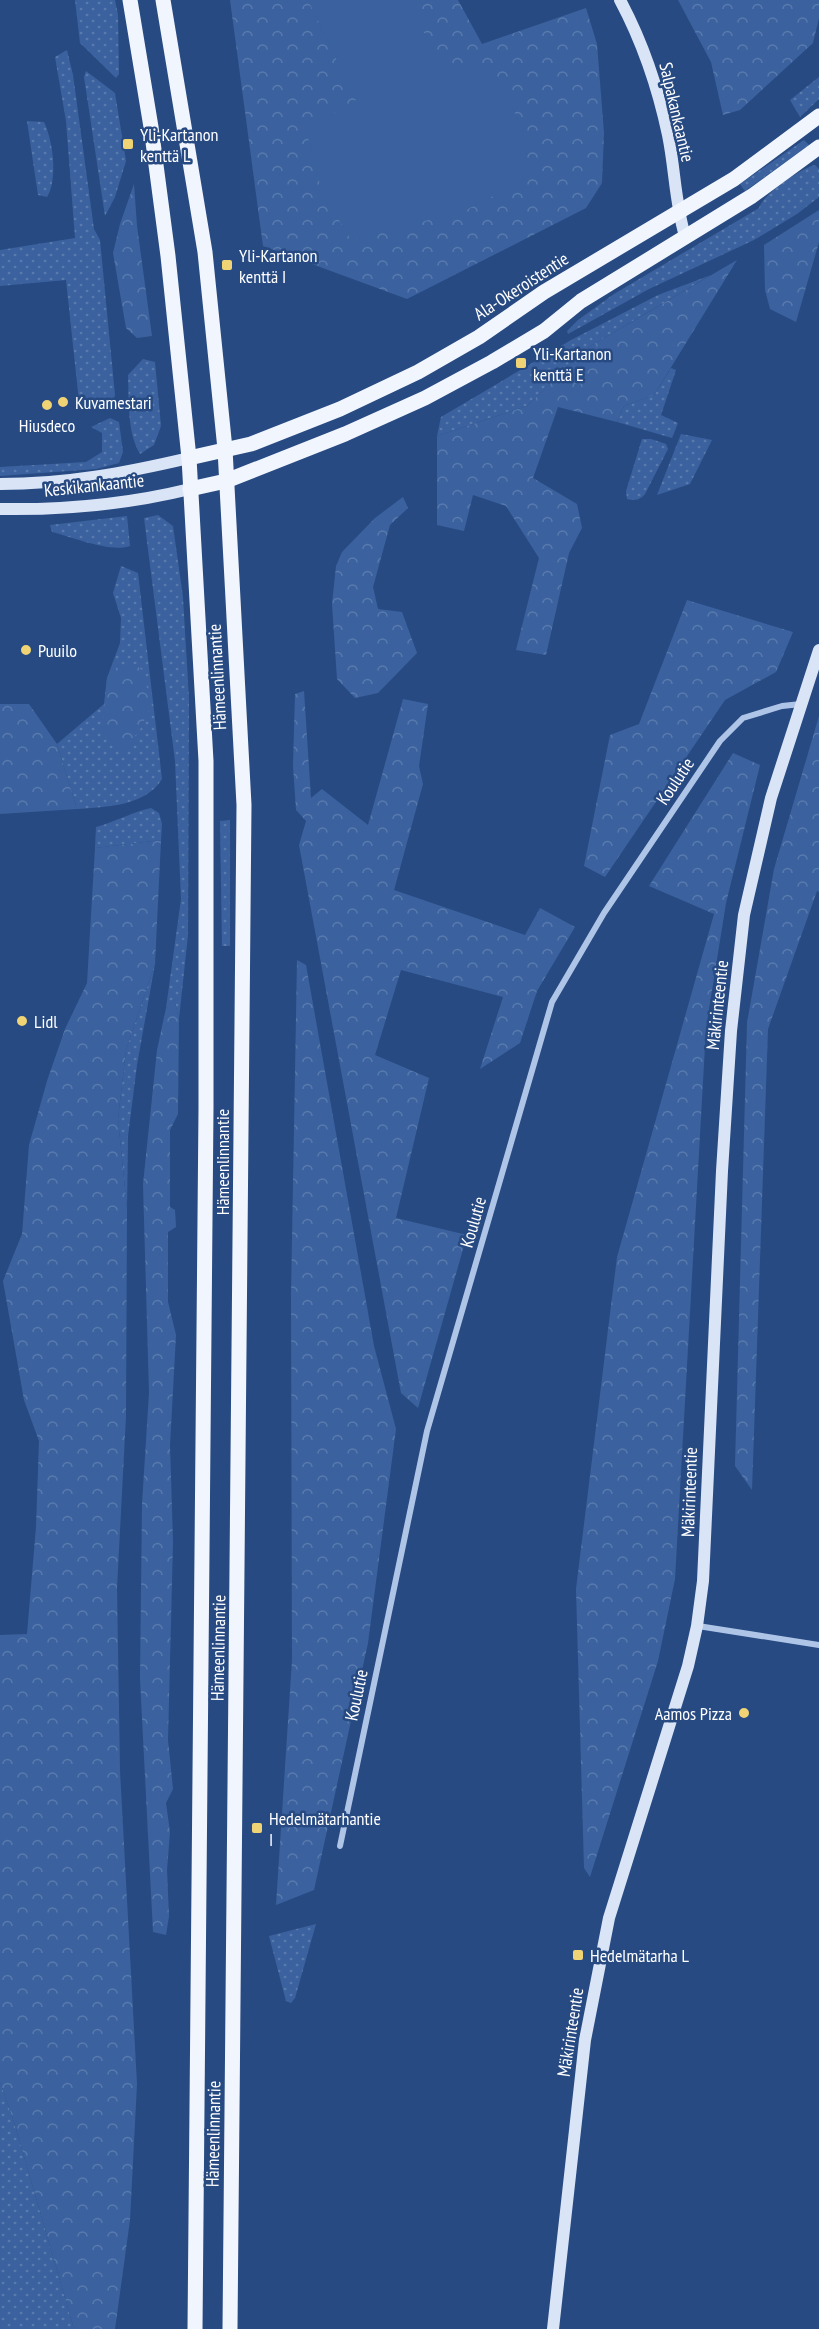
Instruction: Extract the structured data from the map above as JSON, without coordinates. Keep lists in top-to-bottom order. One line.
{"streets":{"main road":["Ala-Okeroistentie","Hämeenlinnantie"],"street":["Salpakankaantie","Keskikankaantie","Koulutie","Mäkirinteentie"]},"crossings":[["Salpakankaantie","Ala-Okeroistentie"],["Ala-Okeroistentie","Keskikankaantie"],["Ala-Okeroistentie","Hämeenlinnantie"],["Keskikankaantie","Hämeenlinnantie"],["Koulutie","Mäkirinteentie"]],"places":{"transit":["Yli-Kartanon kenttä L","Yli-Kartanon kenttä I","Yli-Kartanon kenttä E","Hedelmätarhantie I","Hedelmätarha L"],"other":["Kuvamestari","Hiusdeco","Puuilo","Lidl","Aamos Pizza"]}}
